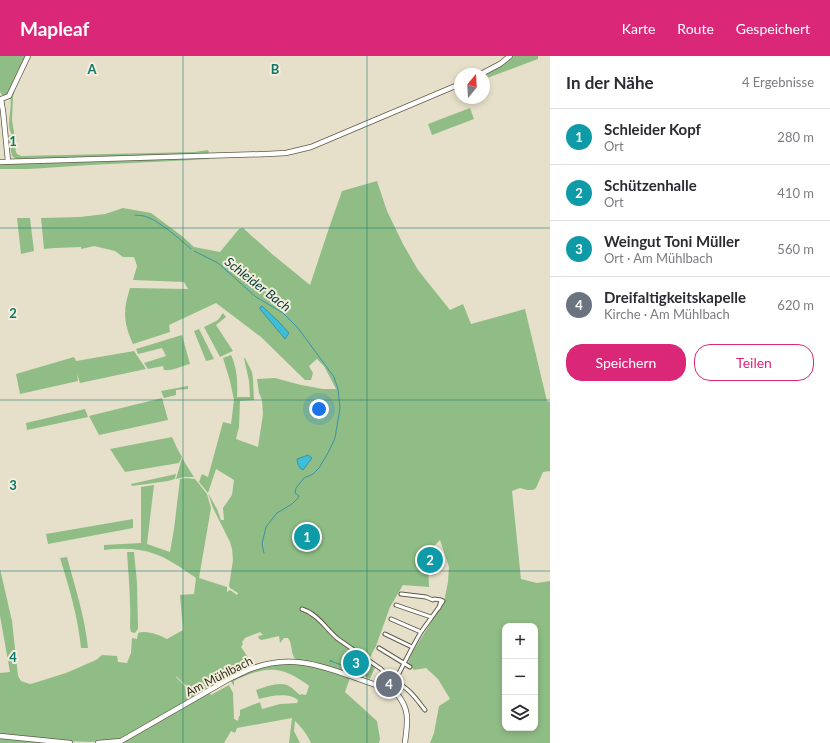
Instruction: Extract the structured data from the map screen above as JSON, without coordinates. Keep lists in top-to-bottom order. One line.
{"streets":{"main road":["Am Mühlbach"]},"water":["Schleider Bach"],"north":"top","page":{"header":"Mapleaf","nav":["Karte","Route","Gespeichert"],"heading":["In der Nähe","4 Ergebnisse"],"list":[{"mark":"1","name":"Schleider Kopf","note":"Ort","value":"280 m"},{"mark":"2","name":"Schützenhalle","note":"Ort","value":"410 m"},{"mark":"3","name":"Weingut Toni Müller","note":"Ort · Am Mühlbach","value":"560 m"},{"mark":"4","name":"Dreifaltigkeitskapelle","note":"Kirche · Am Mühlbach","value":"620 m"}],"buttons":["Speichern","Teilen"],"pins":["1","2","3","4"],"map_buttons":["+","−"]},"grid":{"columns":["A","B"],"rows":["1","2","3","4"]}}
